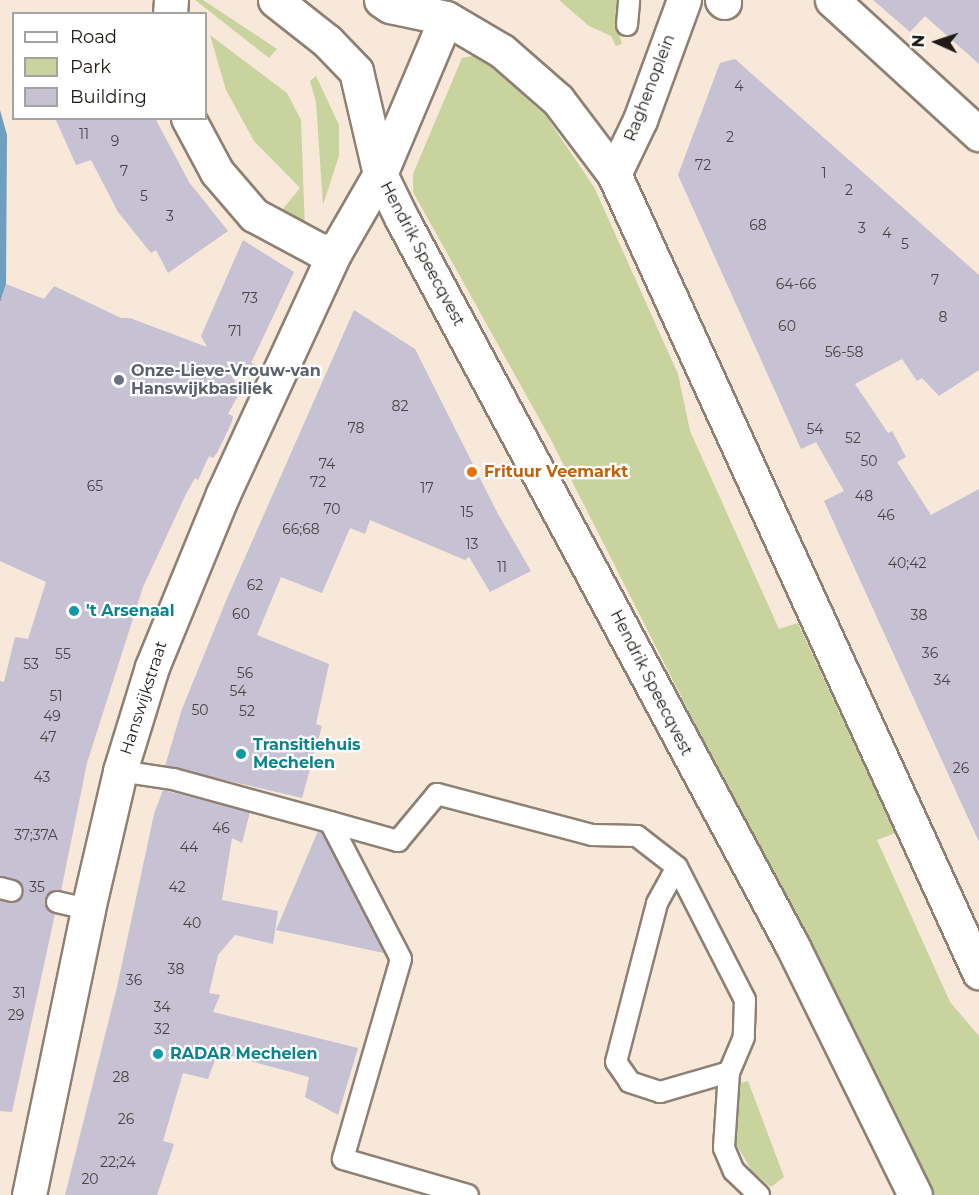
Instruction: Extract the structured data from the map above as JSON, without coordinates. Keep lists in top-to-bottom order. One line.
{"streets":{"street":["Raghenoplein","Hendrik Speecqvest","Hanswijkstraat"]},"crossings":[["Hendrik Speecqvest","Hanswijkstraat"]],"places":["Onze-Lieve-Vrouw-van Hanswijkbasiliek","Frituur Veemarkt","'t Arsenaal","Transitiehuis Mechelen","RADAR Mechelen"],"house_numbers":["4","11","2","9","72","7","1","2","5","3","68","3","4","5","7","64-66","73","8","60","71","56-58","82","78","54","52","50","74","72","65","17","48","70","15","46","66;68","13","40;42","11","62","60","38","36","55","53","56","34","54","51","50","52","49","47","26","43","46","37;37A","44","35","42","40","38","36","31","34","29","32","28","26","22;24","20"],"legend":["Road","Park","Building"],"north":"left"}
